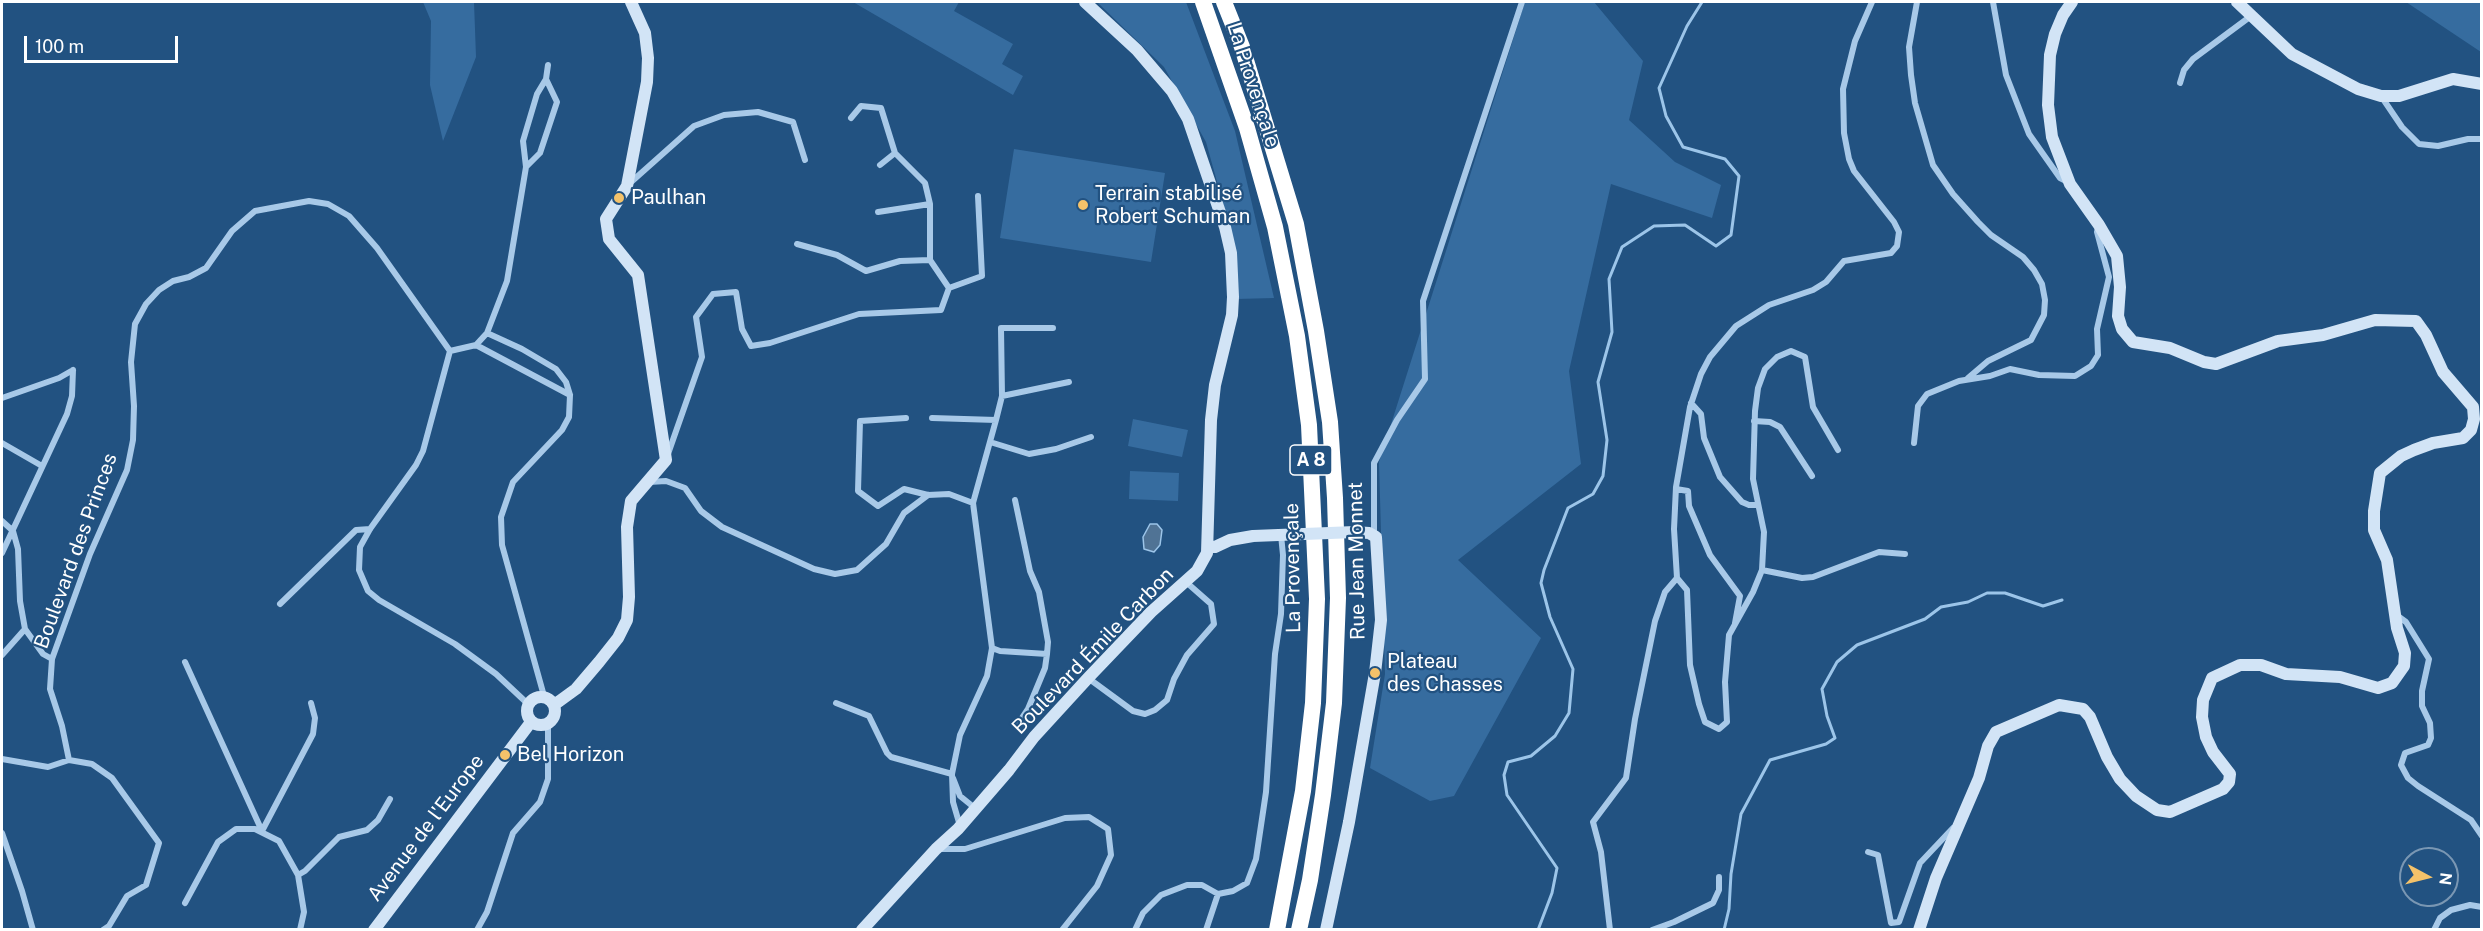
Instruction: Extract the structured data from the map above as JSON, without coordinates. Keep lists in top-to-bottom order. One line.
{"streets":{"highway":["La Provençale","A 8"],"street":["Boulevard des Princes","Rue Jean Monnet","Boulevard Émile Carbon","Avenue de l'Europe"]},"places":["Paulhan","Terrain stabilisé Robert Schuman","Plateau des Chasses","Bel Horizon"],"scale_bar":"100 m","north":"right"}
